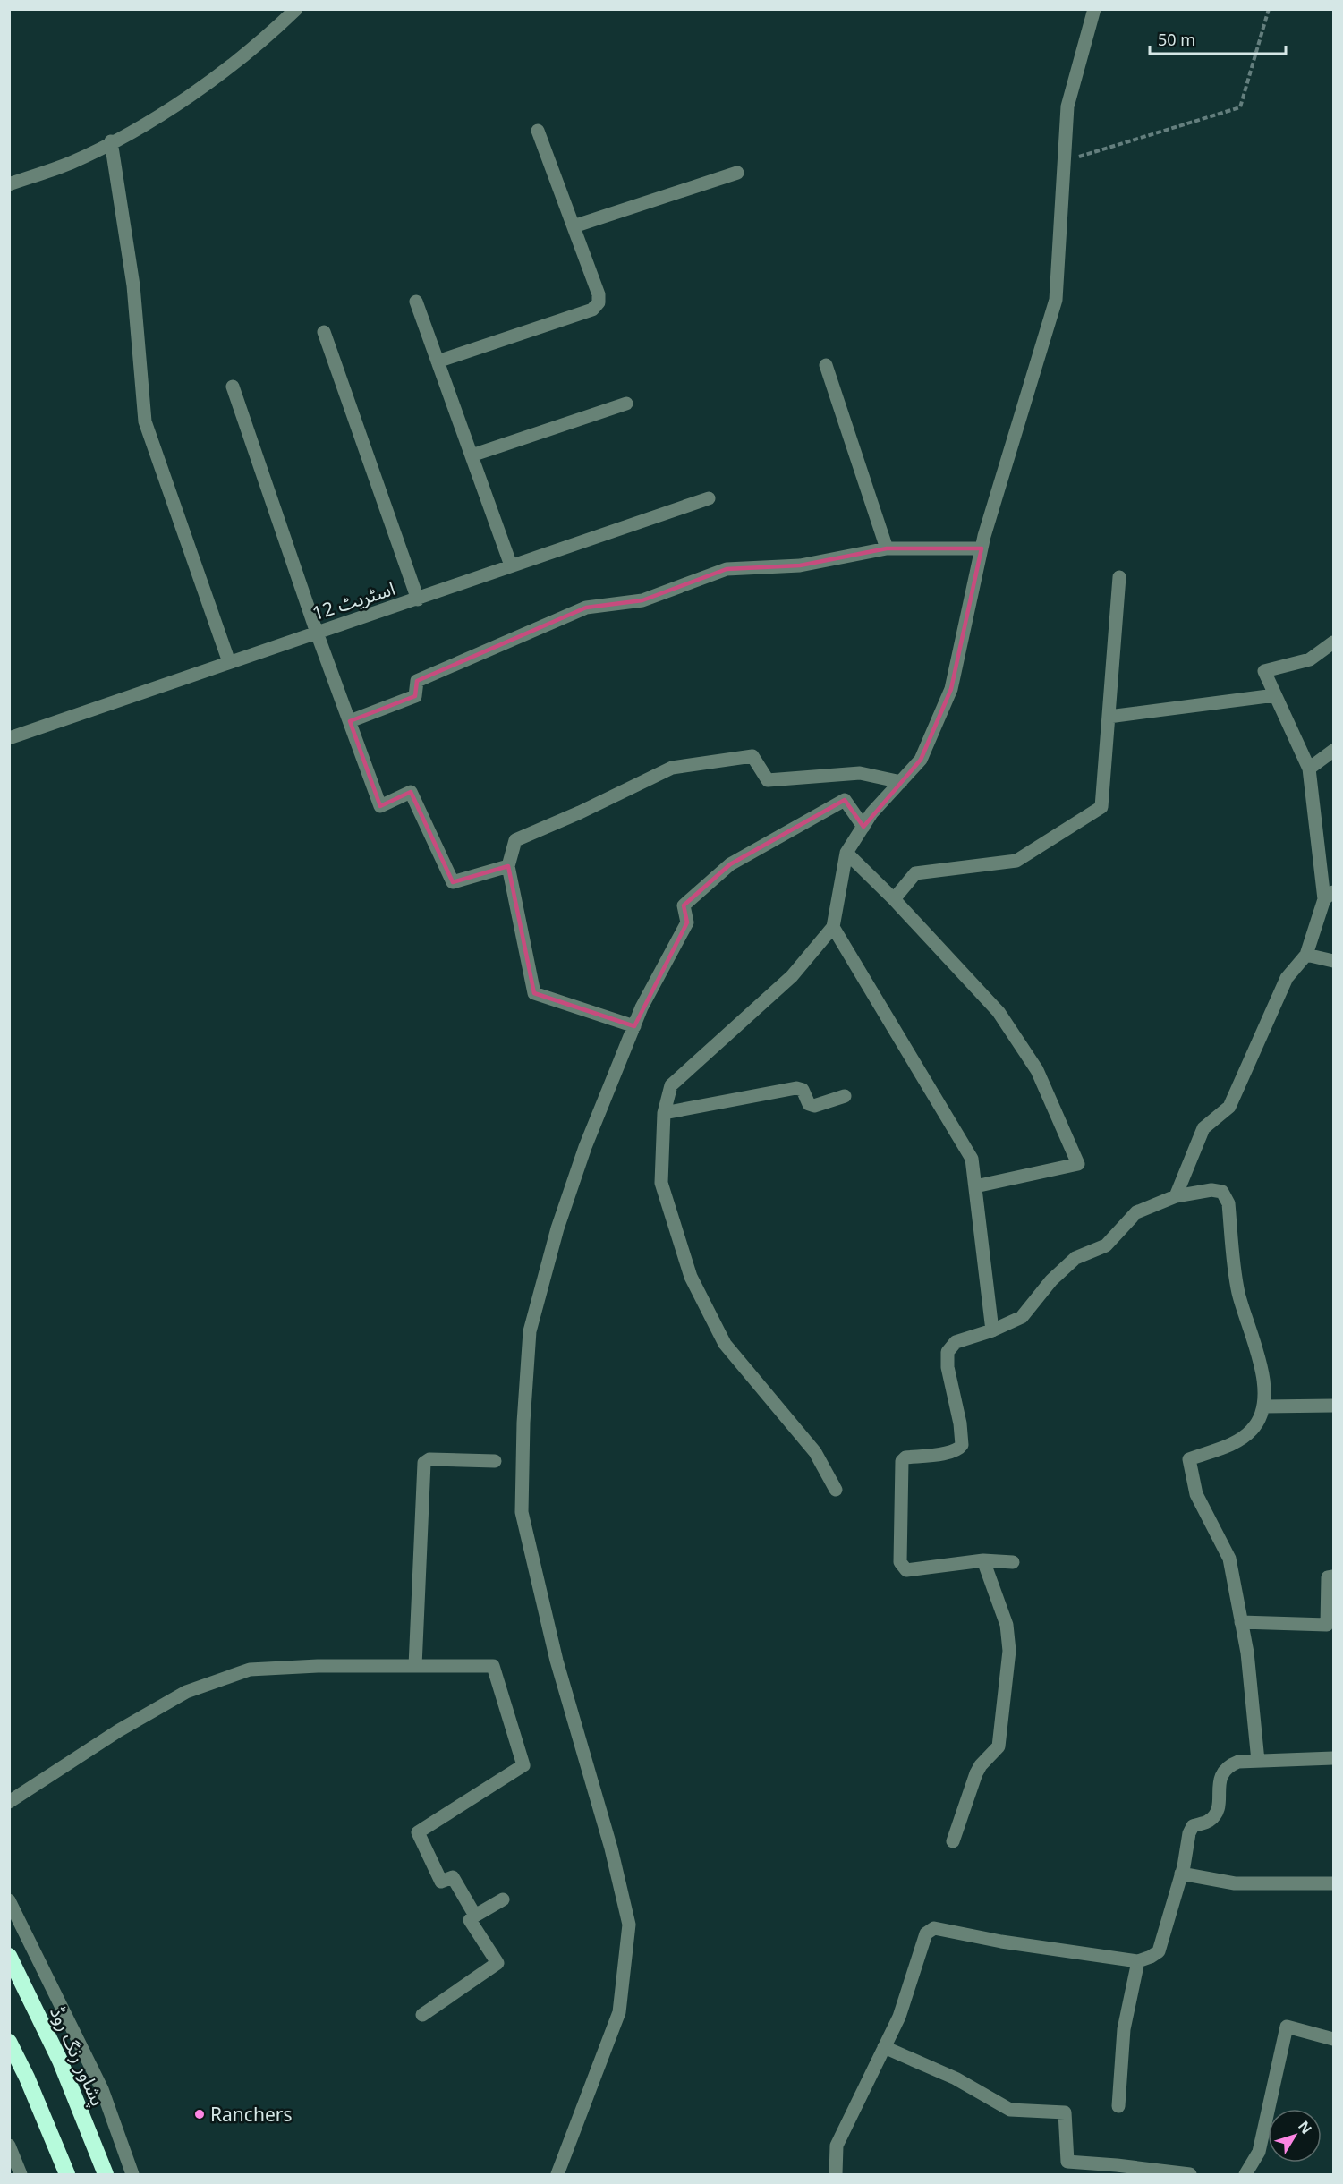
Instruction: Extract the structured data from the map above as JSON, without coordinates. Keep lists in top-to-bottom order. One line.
{"streets":{"highway":["پشاور رنگ روڈ"],"street":["اسٹریٹ 12"]},"places":["Ranchers"],"scale_bar":"50 m","north":"top right"}
